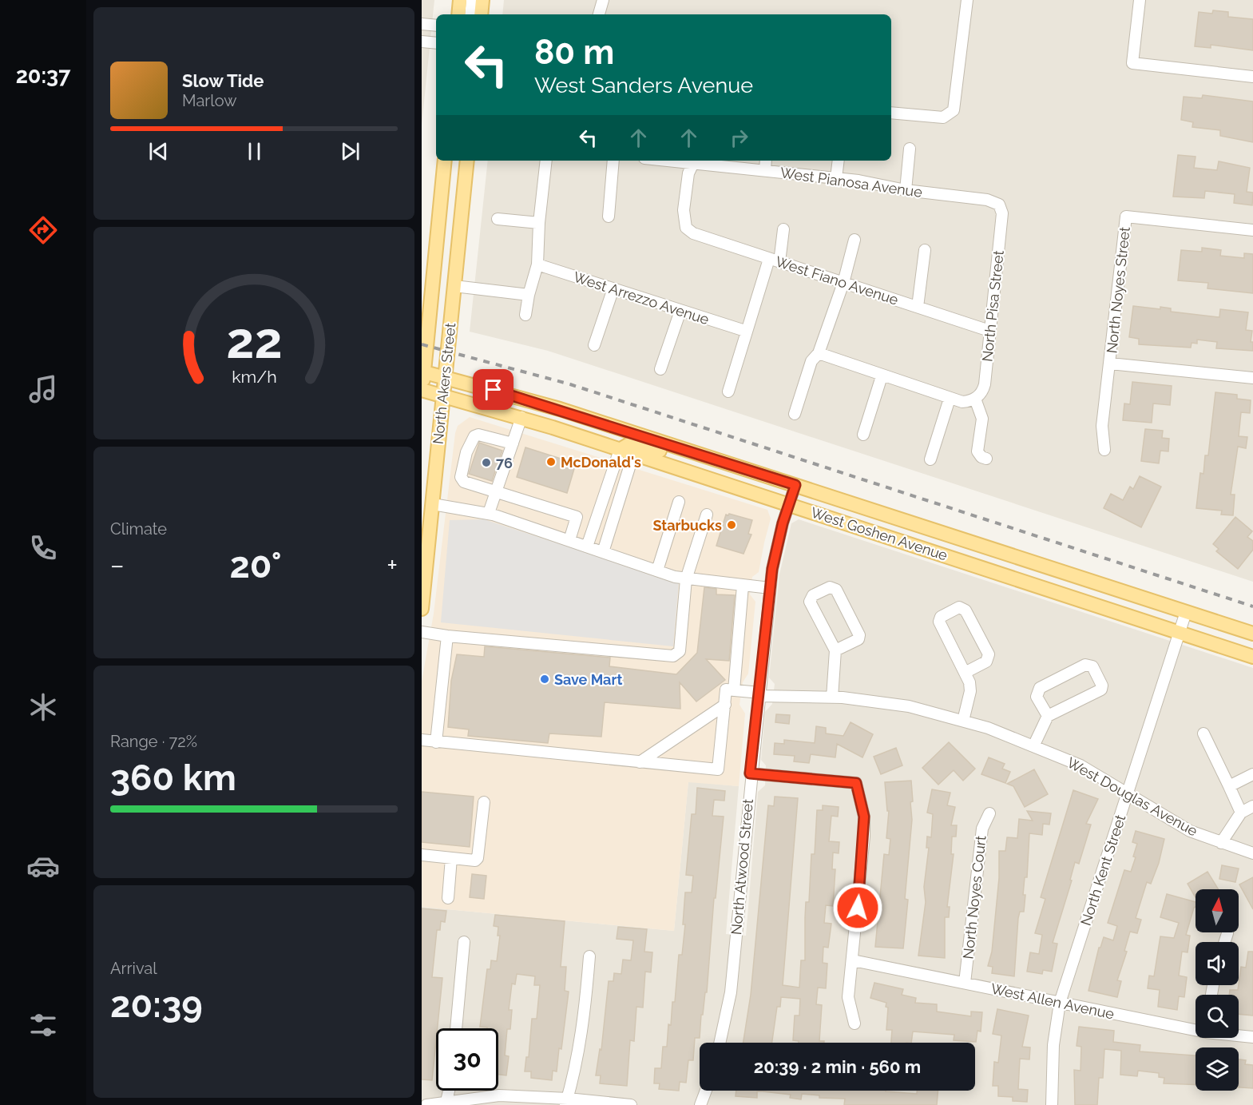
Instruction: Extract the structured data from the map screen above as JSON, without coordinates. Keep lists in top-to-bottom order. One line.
{"streets":{"main road":["North Akers Street","West Goshen Avenue"],"street":["West Pianosa Avenue","West Fiano Avenue","North Noyes Street","West Arrezzo Avenue","North Pisa Street","West Douglas Avenue","North Atwood Street","North Kent Street","North Noyes Court","West Allen Avenue"]},"crossings":[["West Pianosa Avenue","West Fiano Avenue"],["West Pianosa Avenue","North Pisa Street"],["West Fiano Avenue","North Pisa Street"],["North Akers Street","West Goshen Avenue"],["West Goshen Avenue","North Atwood Street"],["West Goshen Avenue","North Kent Street"],["West Douglas Avenue","North Atwood Street"],["West Douglas Avenue","North Kent Street"],["North Kent Street","West Allen Avenue"],["North Noyes Court","West Allen Avenue"]],"places":["McDonald's","76","Starbucks","Save Mart"],"north":"top","page":{"tabs":"20:37","turn":["80 m","West Sanders Avenue"],"song":["Slow Tide","Marlow"],"tile":["Climate",["Range · 72%","360 km"],["Arrival","20:39"]],"heat":["−","20°","+"],"limit":"30","trip":"20:39 · 2 min · 560 m","gauge":["22","km/h"]}}
